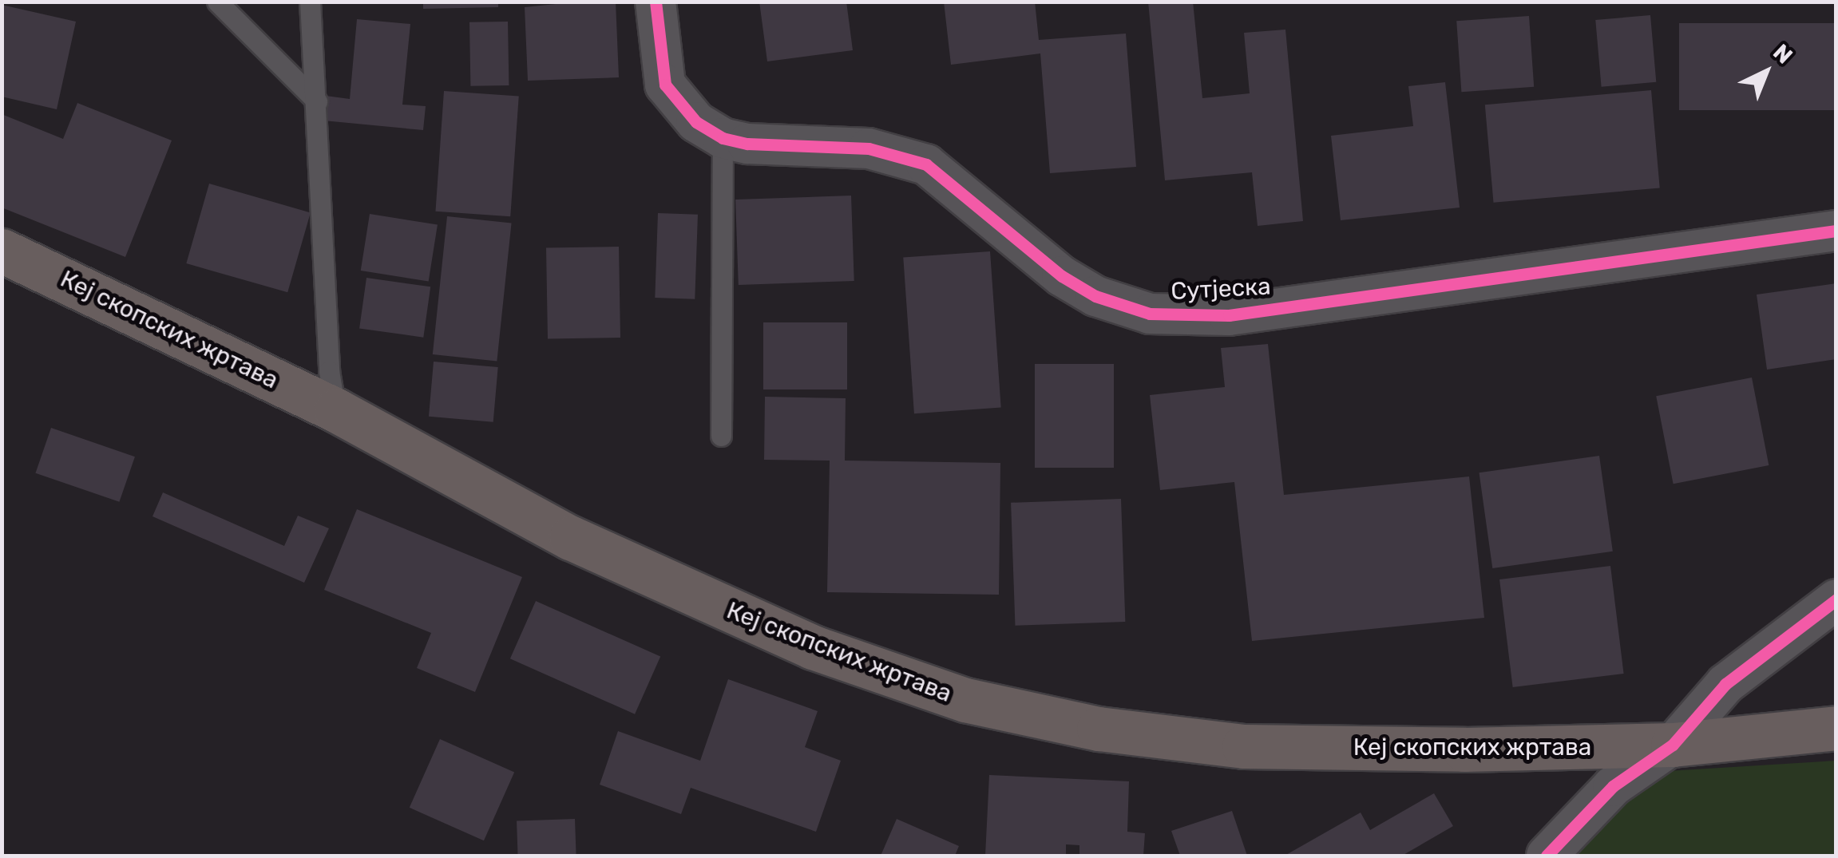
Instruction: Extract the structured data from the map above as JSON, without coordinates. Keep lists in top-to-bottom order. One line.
{"streets":{"main road":["Кеј скопских жртава"],"street":["Сутјеска"]},"north":"top right"}
